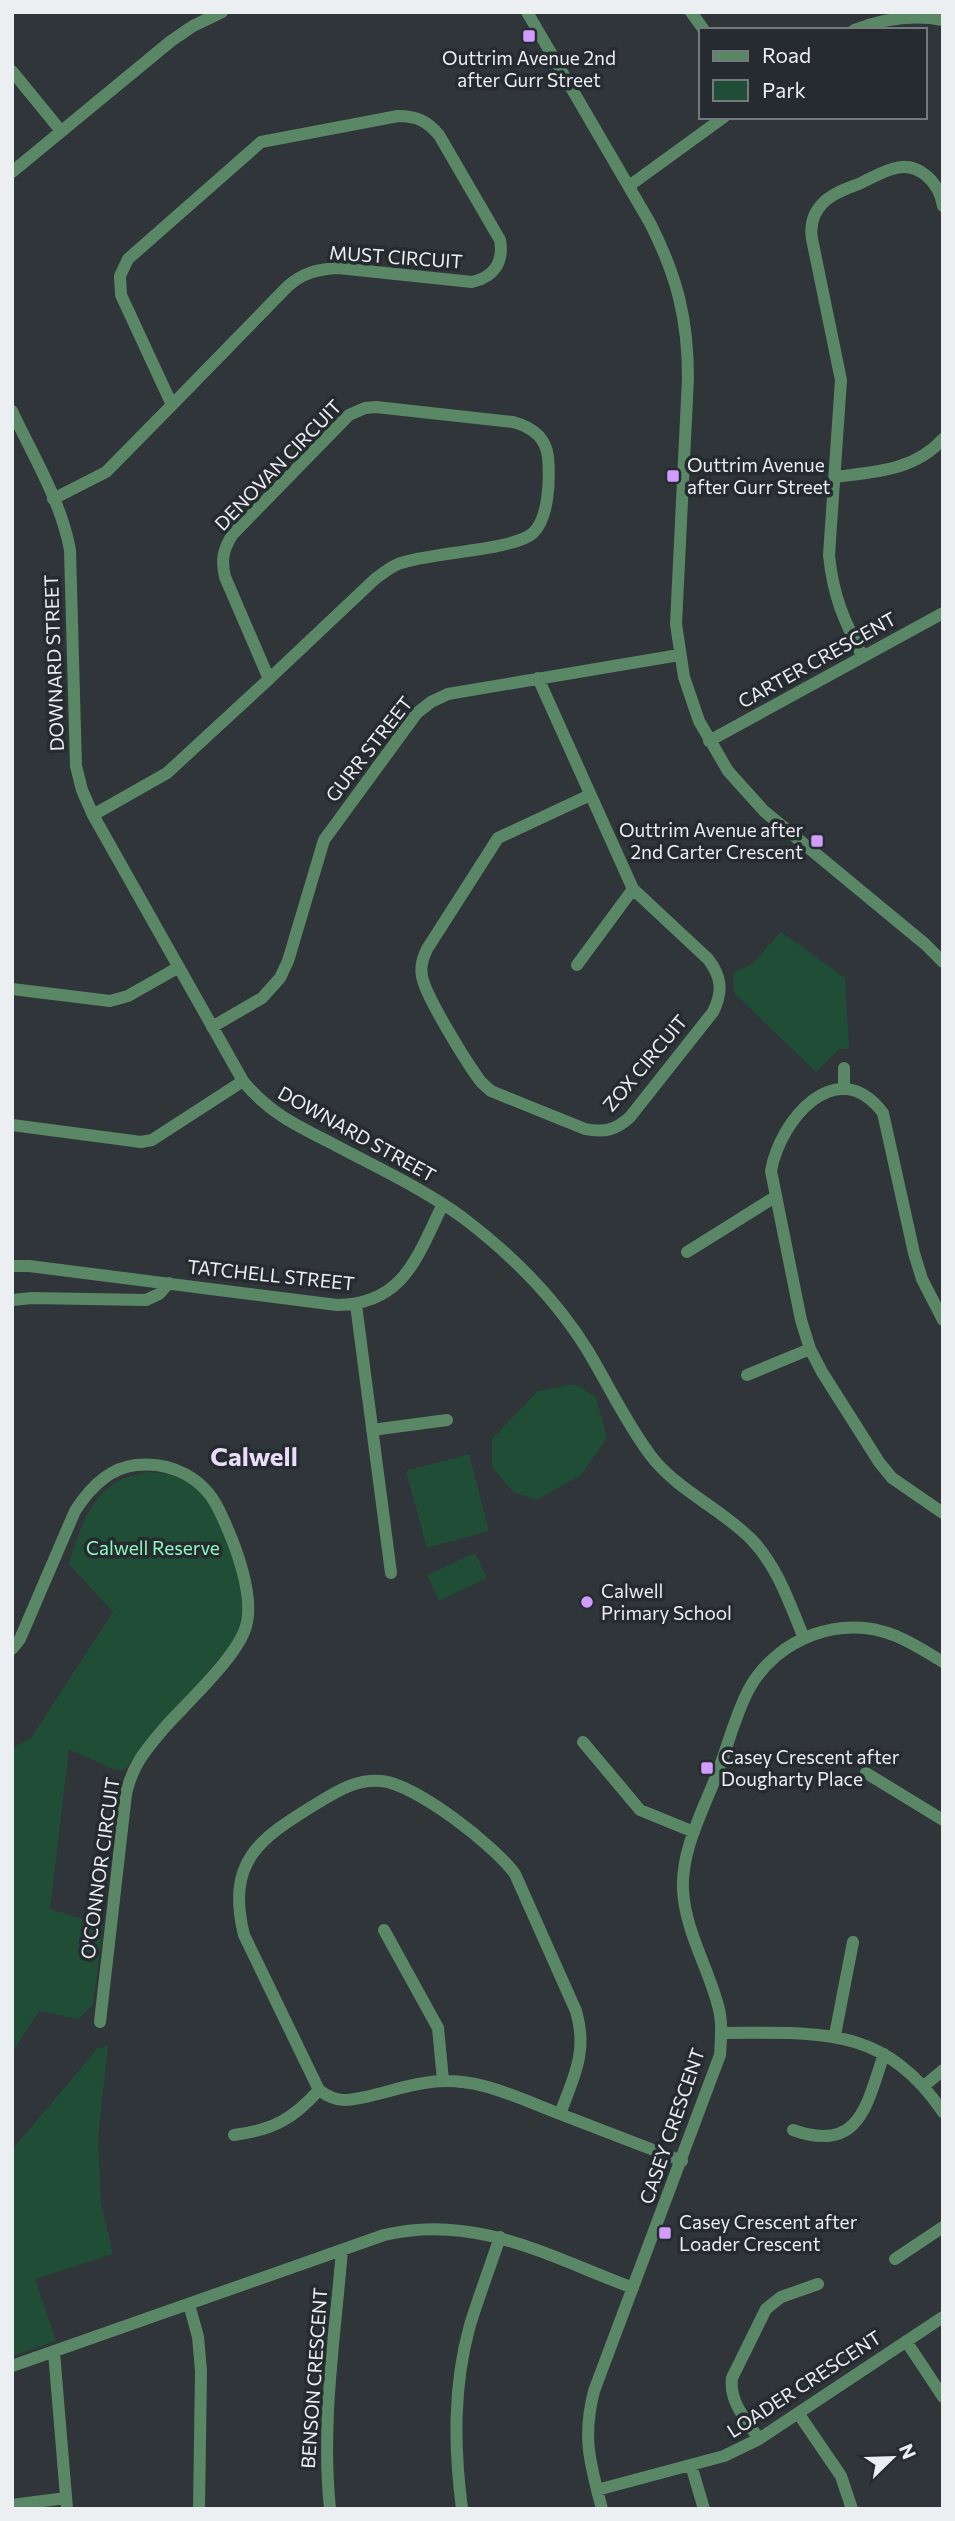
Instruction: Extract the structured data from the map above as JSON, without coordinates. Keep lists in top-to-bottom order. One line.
{"streets":{"street":["MUST CIRCUIT","DENOVAN CIRCUIT","CARTER CRESCENT","DOWNARD STREET","GURR STREET","ZOX CIRCUIT","TATCHELL STREET","O'CONNOR CIRCUIT","CASEY CRESCENT","BENSON CRESCENT","LOADER CRESCENT"]},"crossings":[["MUST CIRCUIT","DOWNARD STREET"],["DENOVAN CIRCUIT","DOWNARD STREET"],["DOWNARD STREET","GURR STREET"],["DOWNARD STREET","TATCHELL STREET"],["DOWNARD STREET","CASEY CRESCENT"],["GURR STREET","ZOX CIRCUIT"],["CASEY CRESCENT","LOADER CRESCENT"]],"districts":["Calwell"],"parks":["Calwell Reserve"],"places":{"transit":["Outtrim Avenue 2nd after Gurr Street","Outtrim Avenue after Gurr Street","Outtrim Avenue after 2nd Carter Crescent","Casey Crescent after Dougharty Place","Casey Crescent after Loader Crescent"],"other":["Calwell Primary School"]},"legend":["Road","Park"],"north":"top right"}
